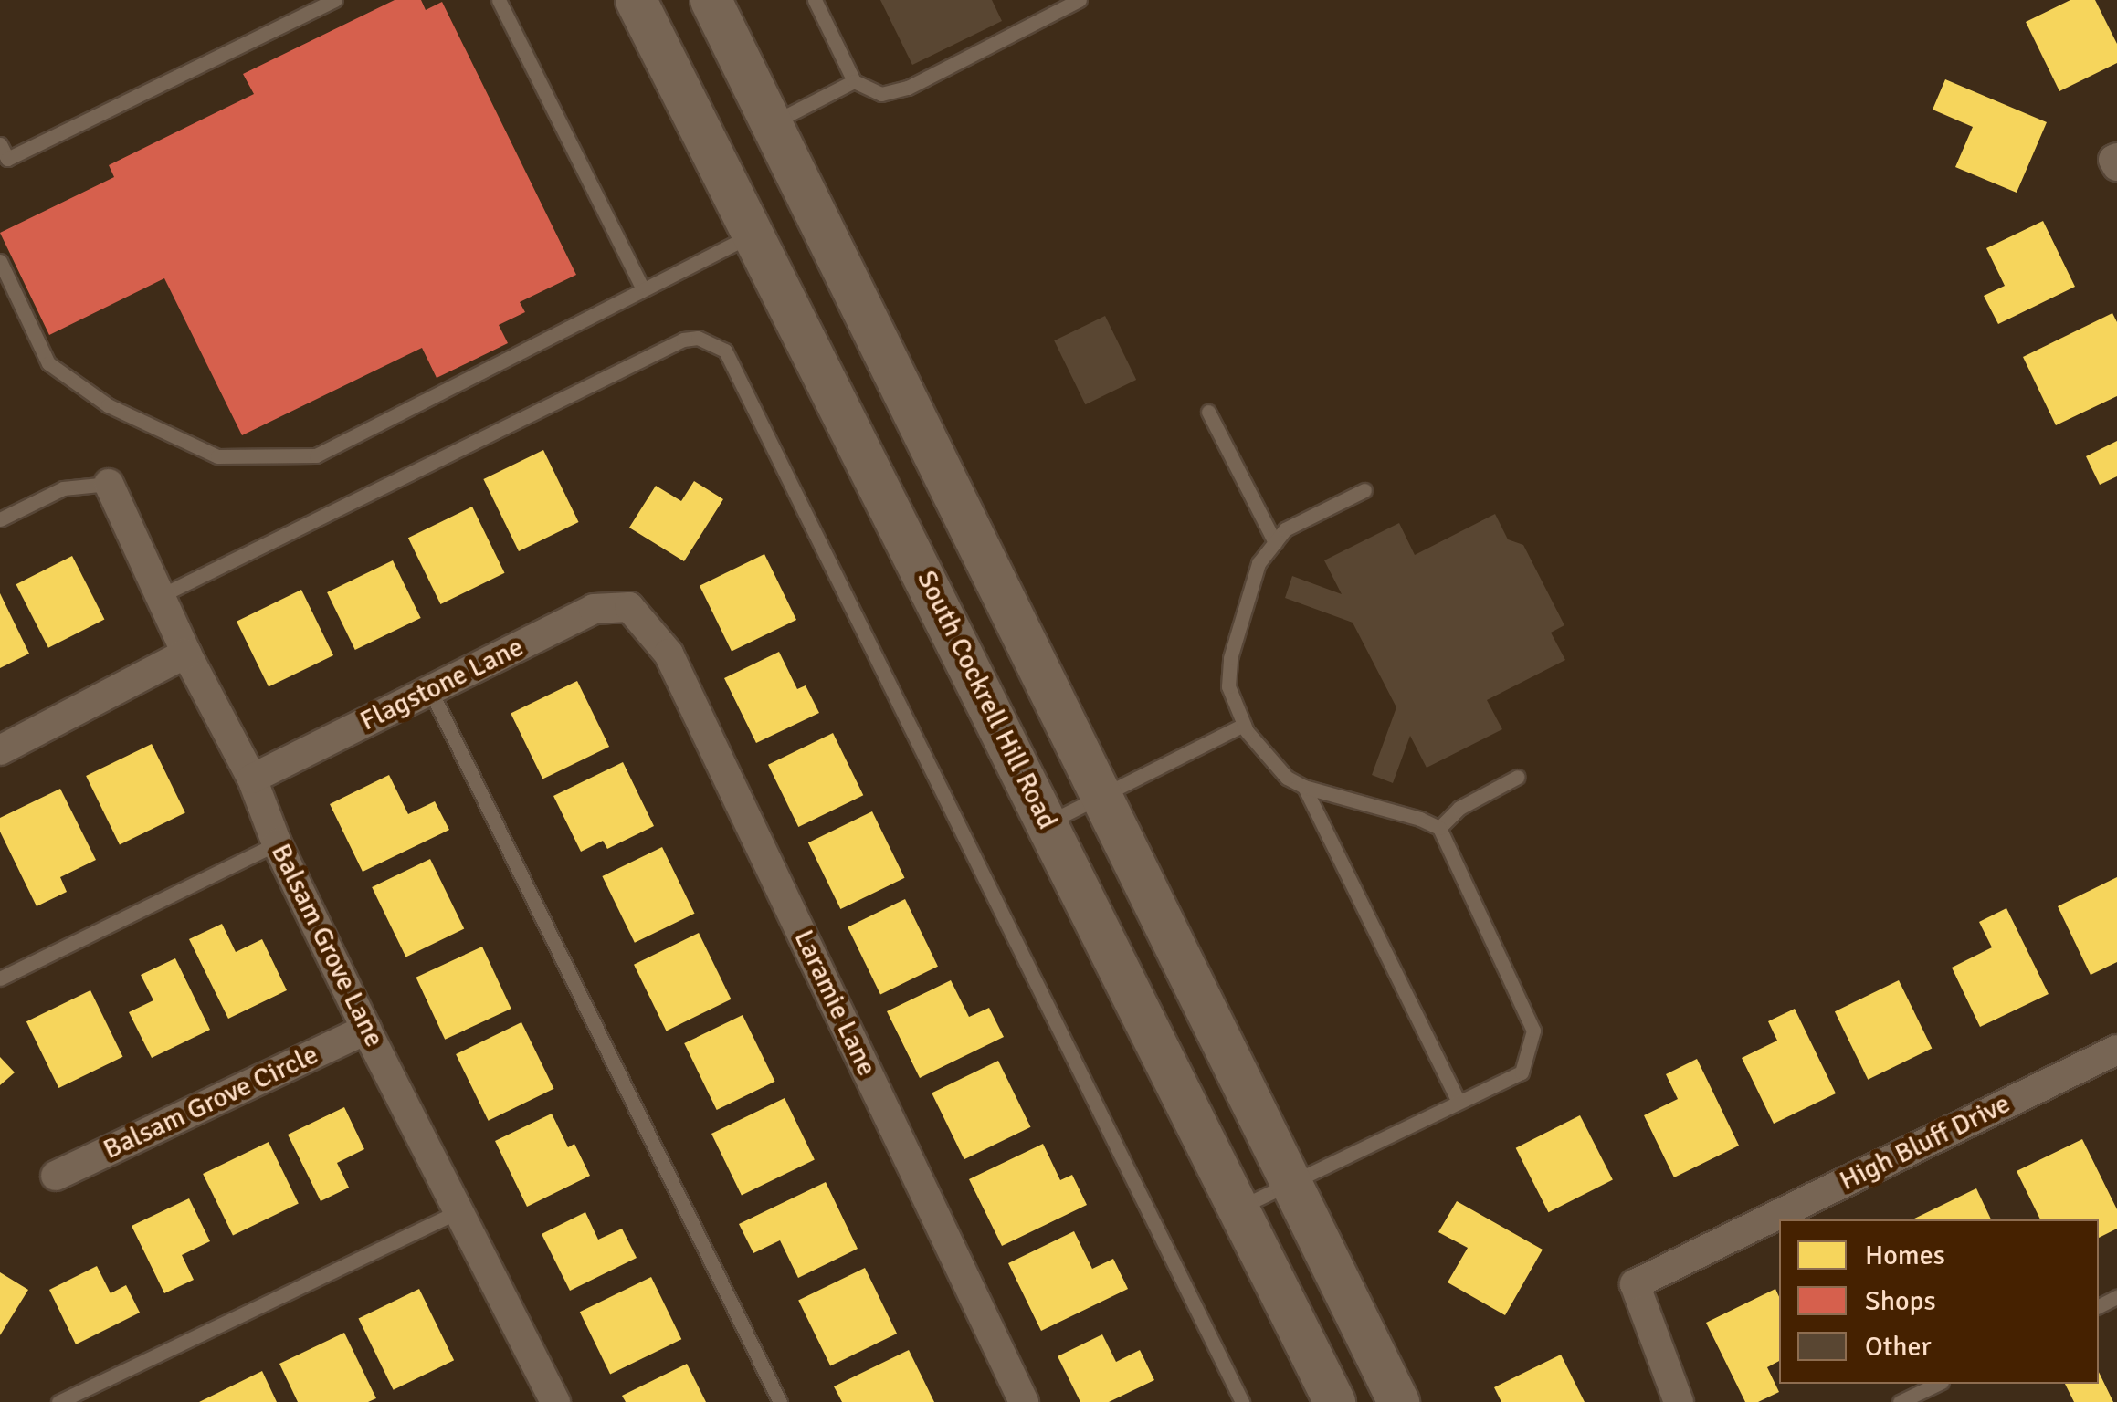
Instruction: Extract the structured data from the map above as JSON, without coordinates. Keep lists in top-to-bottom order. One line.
{"streets":{"main road":["South Cockrell Hill Road"],"street":["Flagstone Lane","Balsam Grove Lane","Laramie Lane","Balsam Grove Circle","High Bluff Drive"]},"crossings":[["Flagstone Lane","Balsam Grove Lane"],["Flagstone Lane","Laramie Lane"],["Balsam Grove Lane","Balsam Grove Circle"]],"legend":["Homes","Shops","Other"]}
